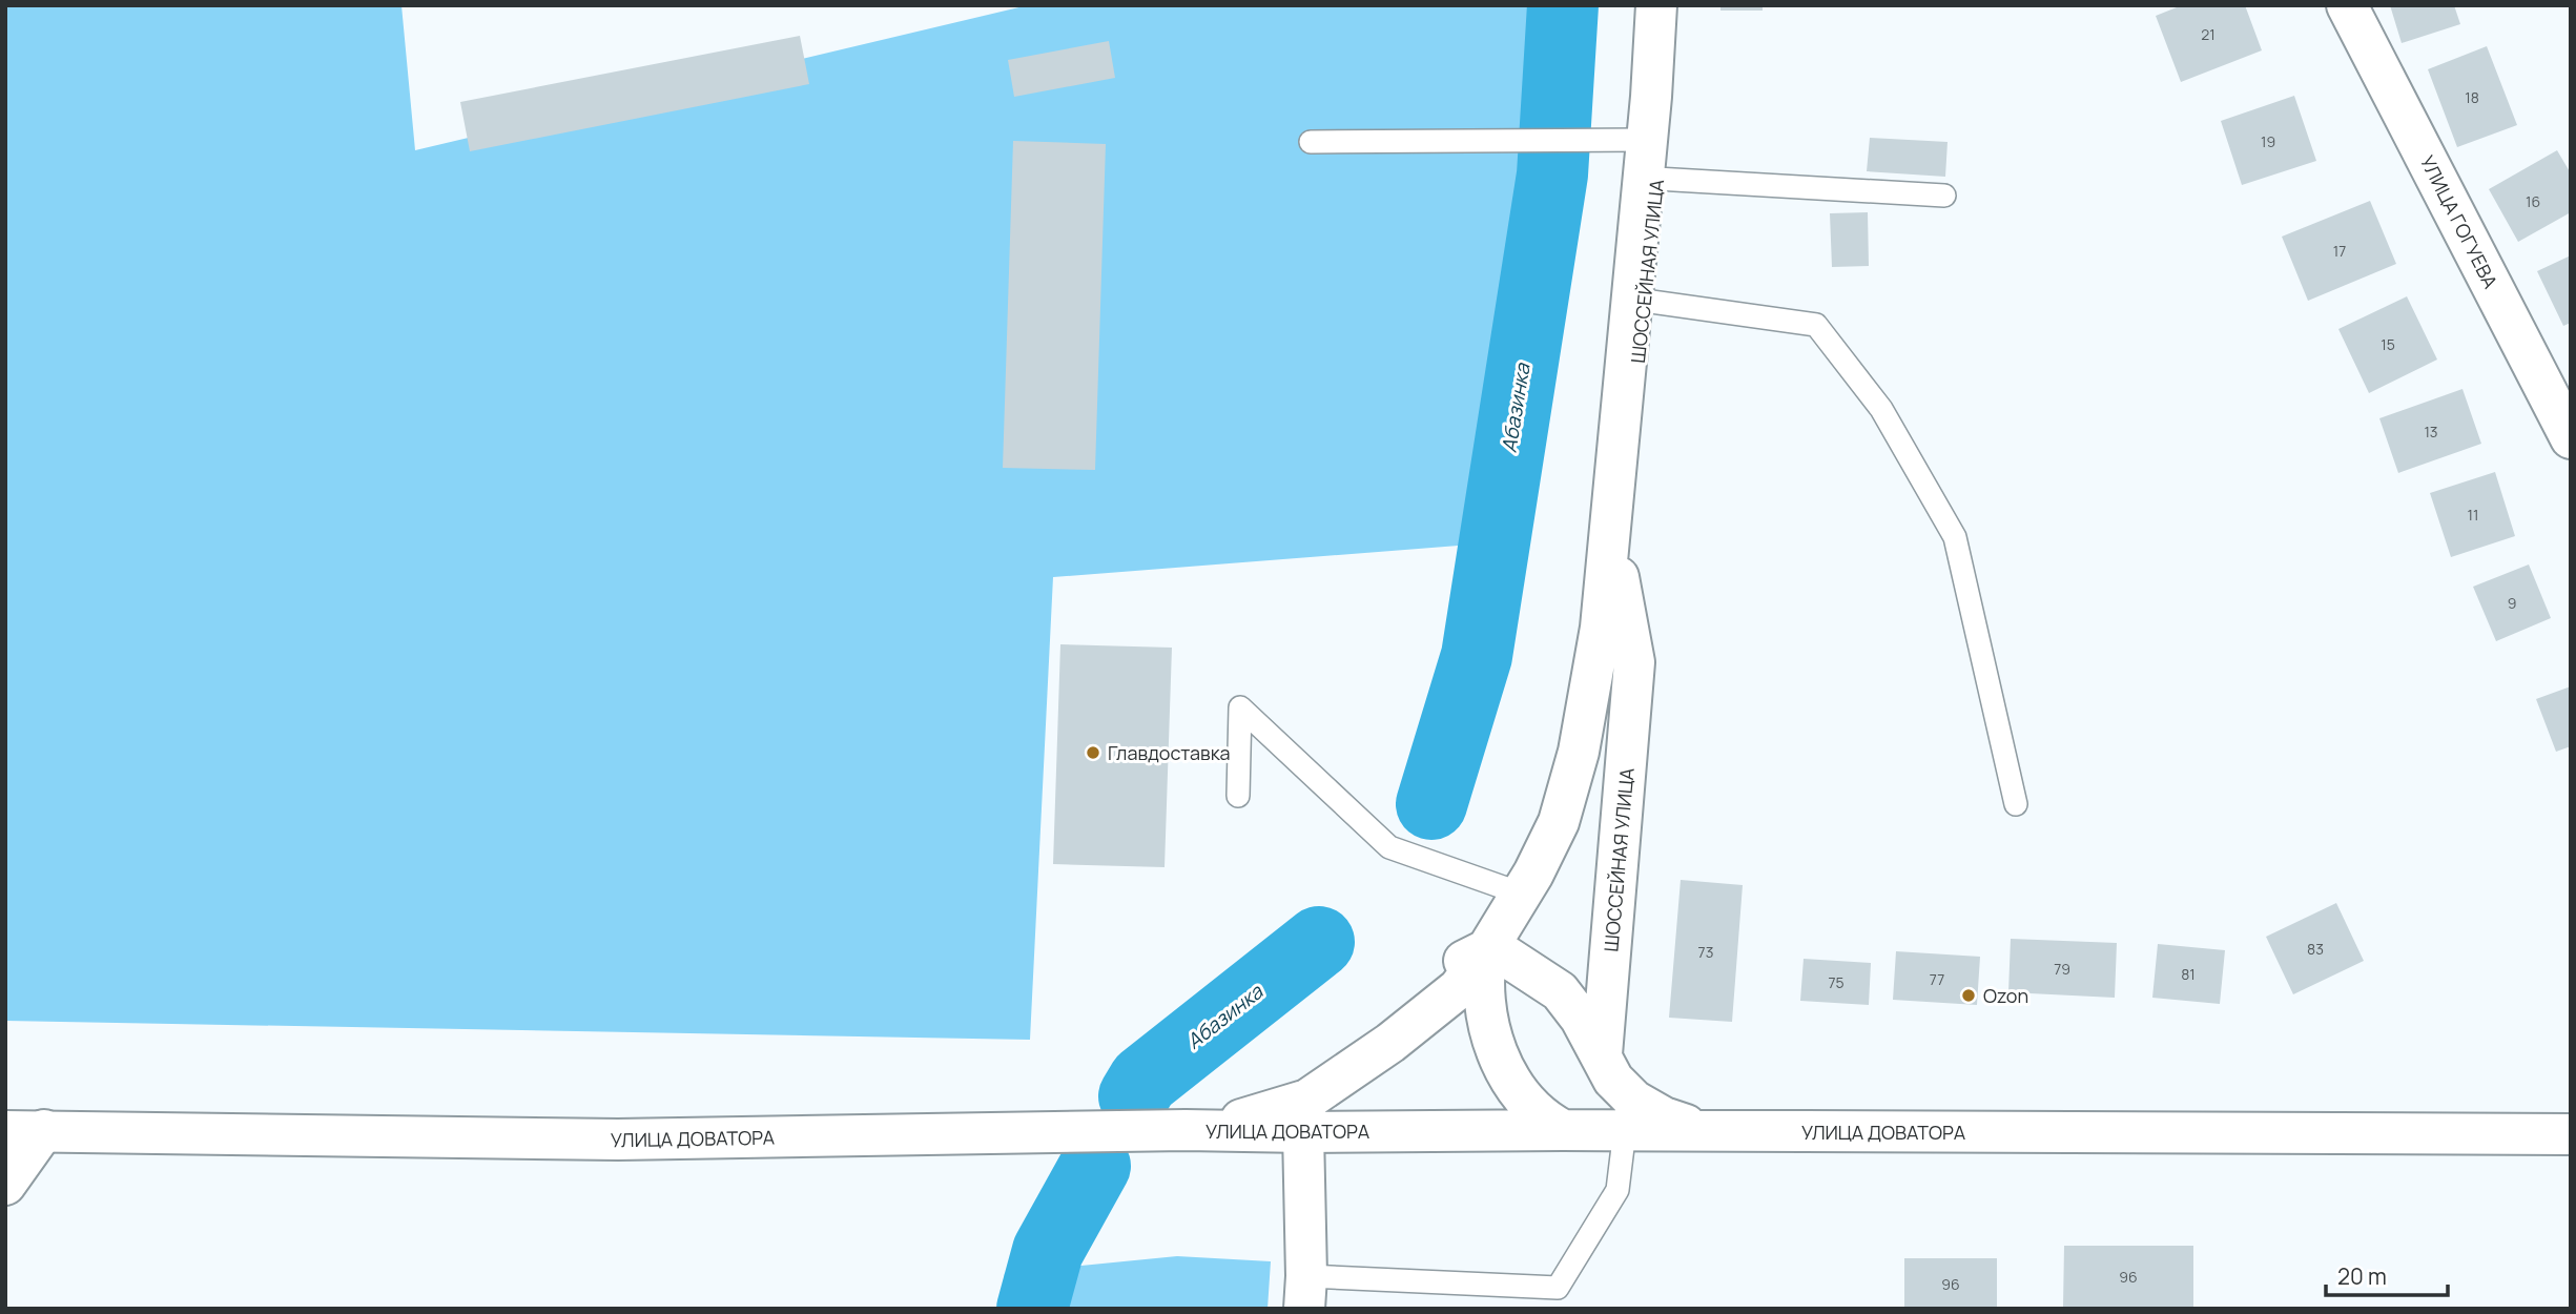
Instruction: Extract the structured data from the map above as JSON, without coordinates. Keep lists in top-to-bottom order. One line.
{"streets":{"main road":["УЛИЦА ГОГУЕВА","ШОССЕЙНАЯ УЛИЦА","УЛИЦА ДОВАТОРА"]},"water":["Абазинка"],"places":["Главдоставка","Ozon"],"house_numbers":["21","18","19","16","17","15","13","11","9","83","73","79","81","77","75","96","96"],"scale_bar":"20 m"}
